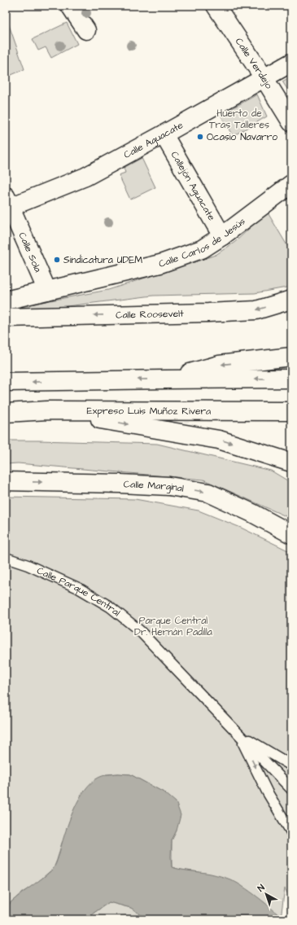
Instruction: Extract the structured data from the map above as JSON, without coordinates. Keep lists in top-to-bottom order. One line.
{"streets":{"main road":["Calle Verdejo","Calle Aguacate","Callejón Aguacate","Calle Carlos de Jesús","Calle Sola","Calle Roosevelt","Expreso Luis Muñoz Rivera","Calle Marginal"],"lane":["Calle Parque Central"]},"crossings":[["Calle Verdejo","Calle Aguacate"],["Calle Aguacate","Callejón Aguacate"],["Calle Aguacate","Calle Sola"],["Callejón Aguacate","Calle Carlos de Jesús"],["Calle Carlos de Jesús","Calle Sola"]],"parks":["Huerto de Tras Talleres","Parque Central Dr. Hernán Padilla"],"places":["Ocasio Navarro","Sindicatura UDEM"],"north":"top left"}
